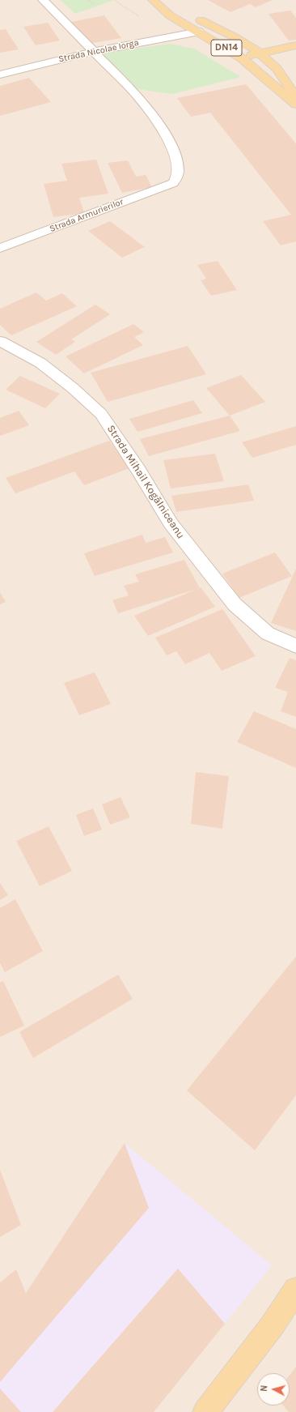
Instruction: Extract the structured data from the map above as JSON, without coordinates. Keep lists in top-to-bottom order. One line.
{"streets":{"main road":["DN14"],"street":["Strada Nicolae Iorga","Strada Armurierilor","Strada Mihail Kogălniceanu"]},"crossings":[["DN14","Strada Nicolae Iorga"],["Strada Nicolae Iorga","Strada Armurierilor"]],"north":"left"}
